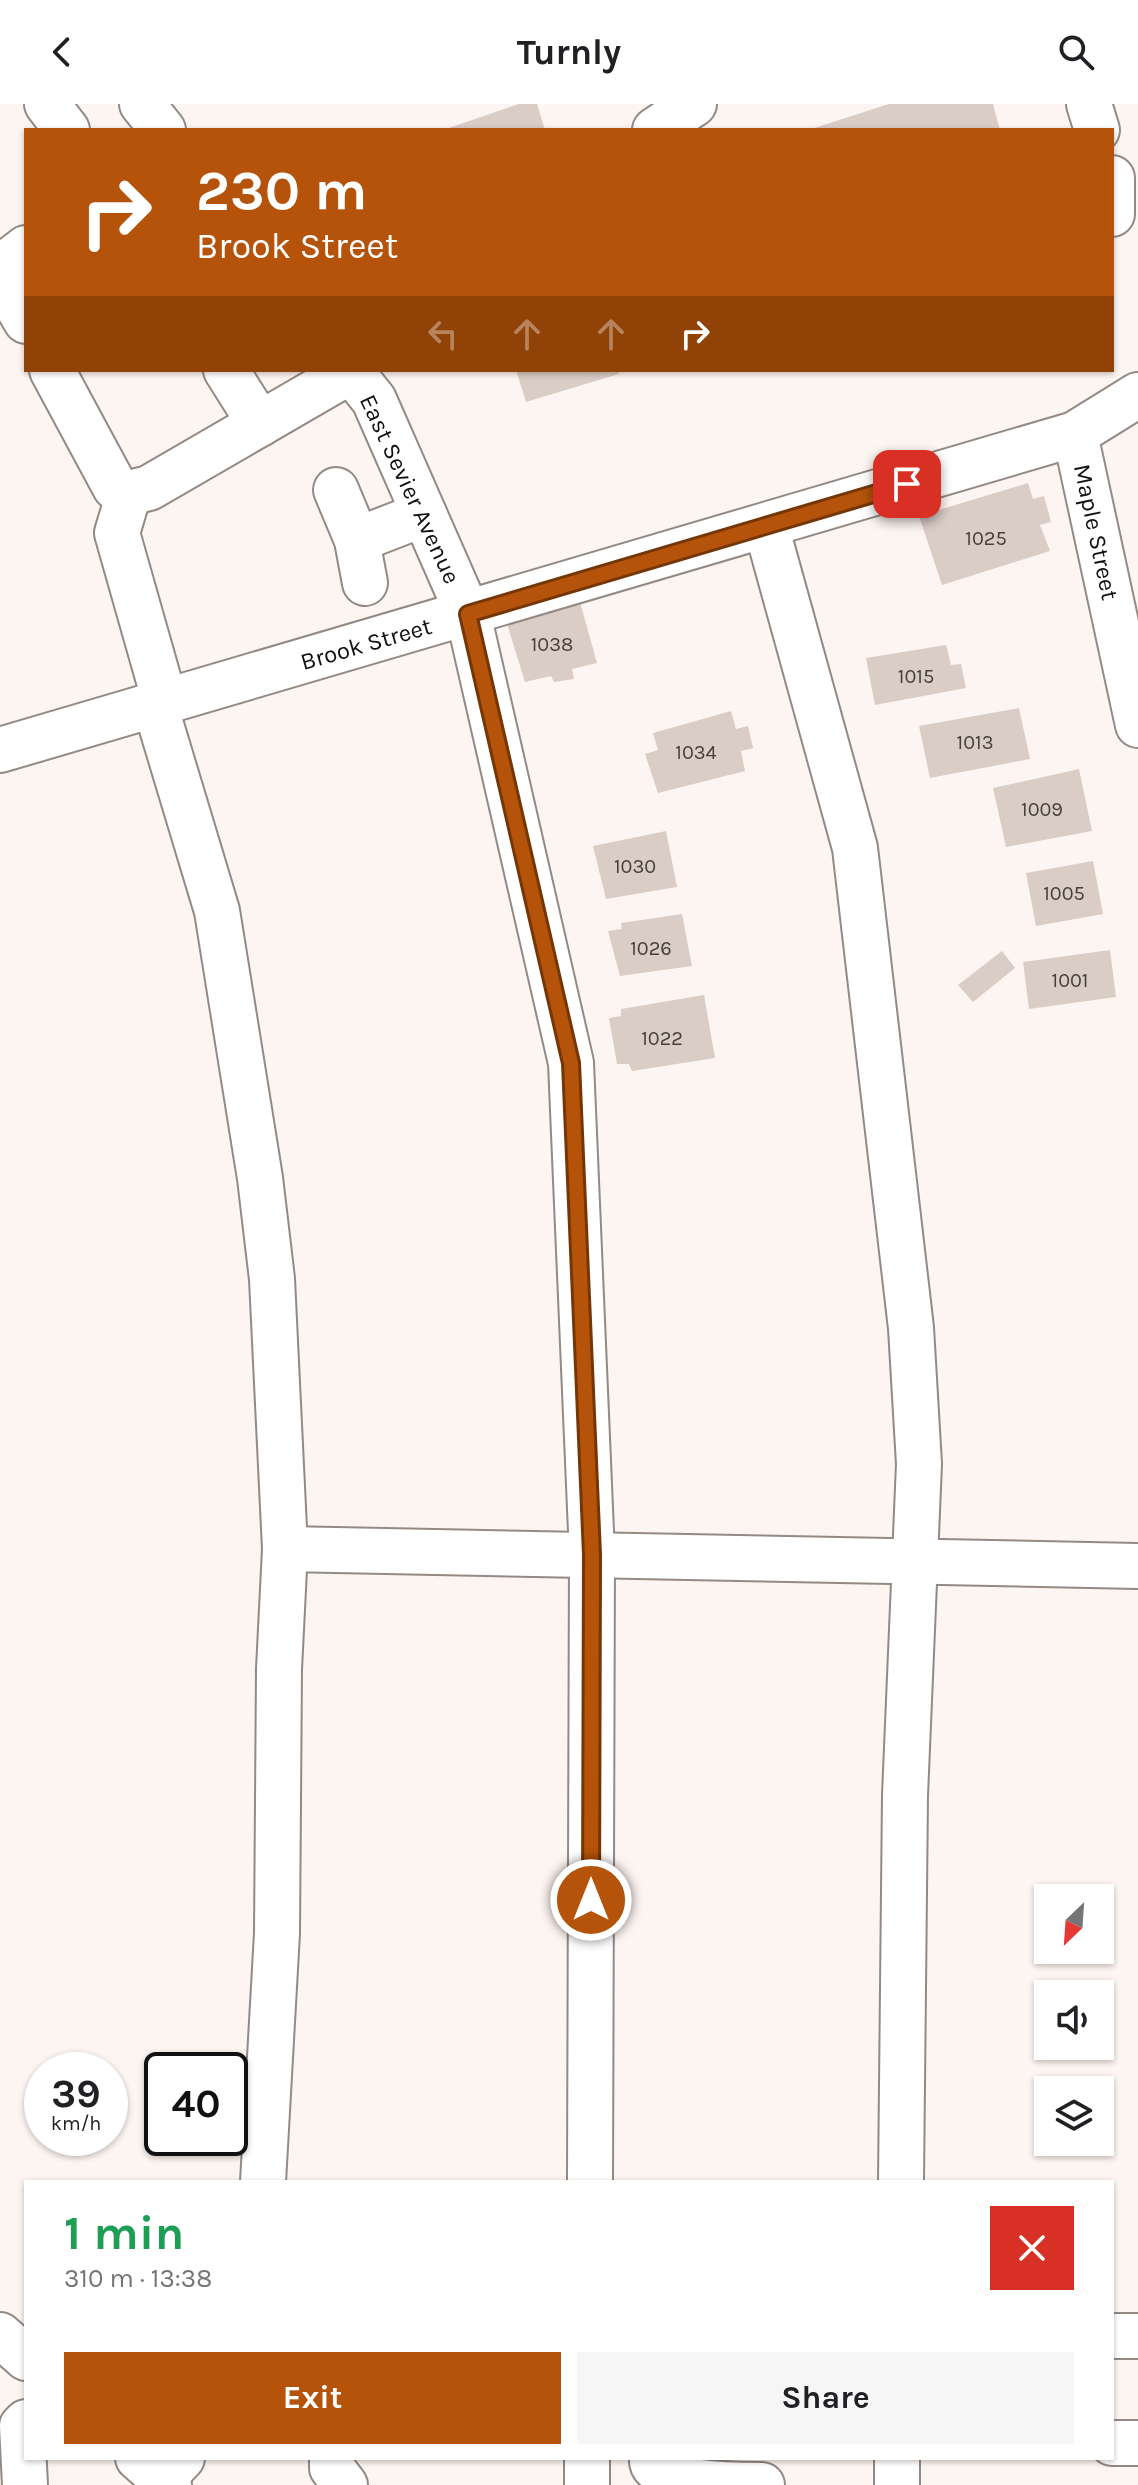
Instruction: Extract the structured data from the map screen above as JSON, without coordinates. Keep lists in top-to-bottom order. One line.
{"streets":{"street":["East Sevier Avenue","Maple Street","Brook Street"]},"crossings":[["East Sevier Avenue","Brook Street"],["Maple Street","Brook Street"]],"house_numbers":["1025","1038","1015","1013","1034","1009","1030","1005","1026","1001","1022"],"north":"bottom left","page":{"header":"Turnly","turn":["230 m","Brook Street"],"speed":"39 km/h","limit":"40","heading":["1 min","310 m · 13:38"],"buttons":["Exit","Share"]}}
